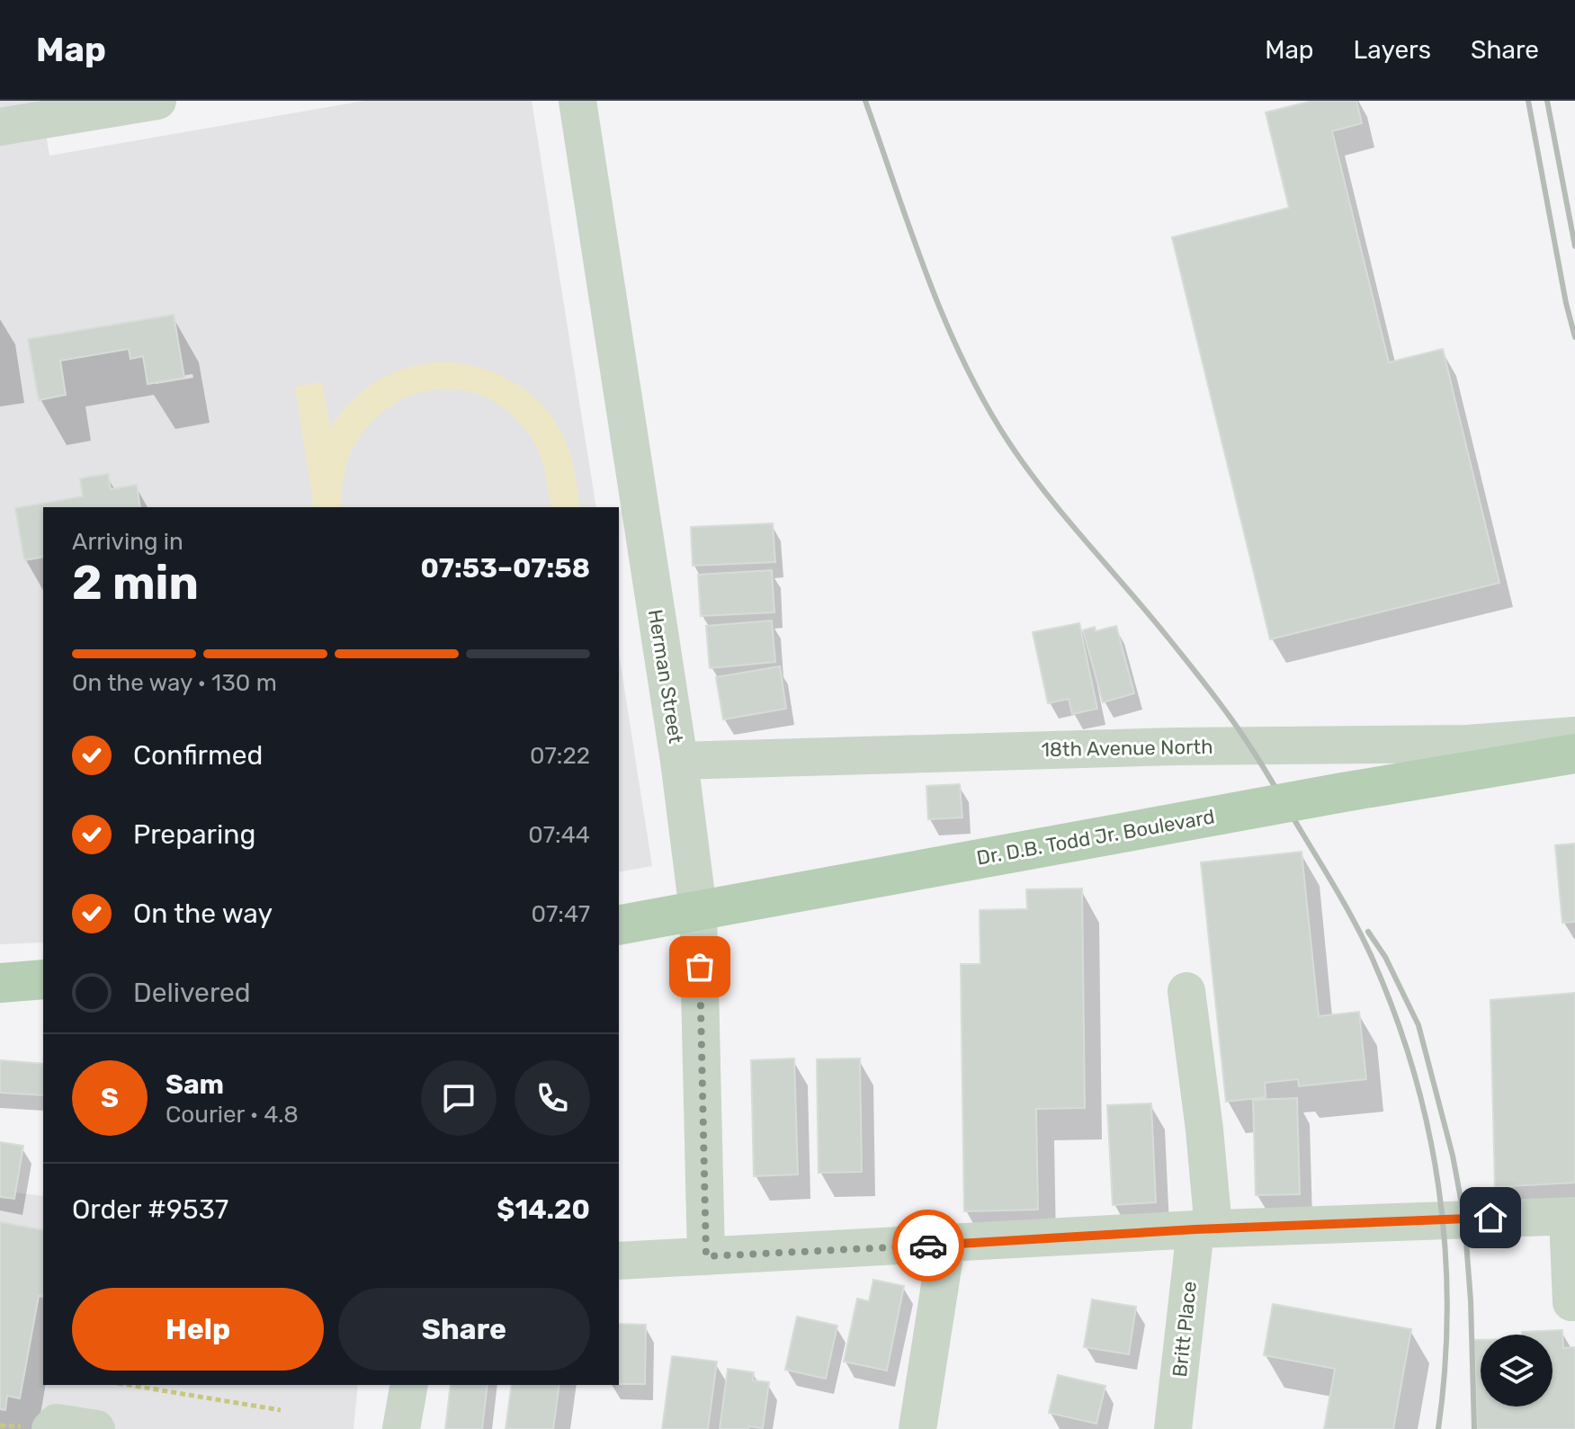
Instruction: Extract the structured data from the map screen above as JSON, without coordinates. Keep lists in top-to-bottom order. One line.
{"streets":{"main road":["Dr. D.B. Todd Jr. Boulevard"],"street":["Herman Street","18th Avenue North","Britt Place"]},"crossings":[["Herman Street","18th Avenue North"]],"page":{"header":"Map","nav":["Map","Layers","Share"],"heading":["2 min","Arriving in","07:53–07:58"],"panel":["Sam","Courier · 4.8","Order #9537","$14.20"],"bar":"On the way · 130 m","list":[["Confirmed","07:22"],["Preparing","07:44"],["On the way","07:47"],"Delivered"],"round":"S","buttons":["Help","Share"]}}
